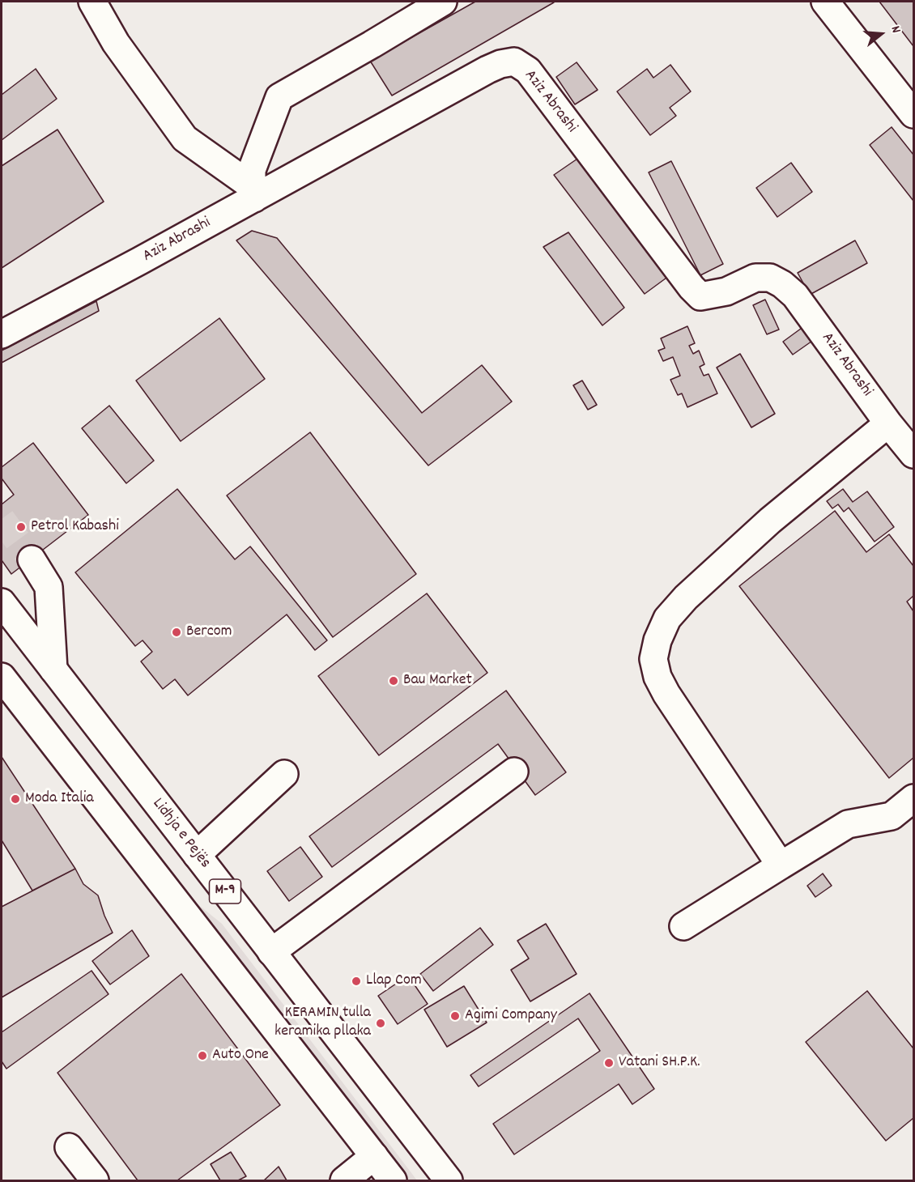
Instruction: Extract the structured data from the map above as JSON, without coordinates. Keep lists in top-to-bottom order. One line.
{"streets":{"main road":["Aziz Abrashi","Lidhja e Pejës","M-9"]},"places":["Petrol Kabashi","Bercom","Bau Market","Moda Italia","Llap Com","Agimi Company","KERAMIN tulla keramika pllaka","Auto One","Vatani SH.P.K."],"north":"right"}
